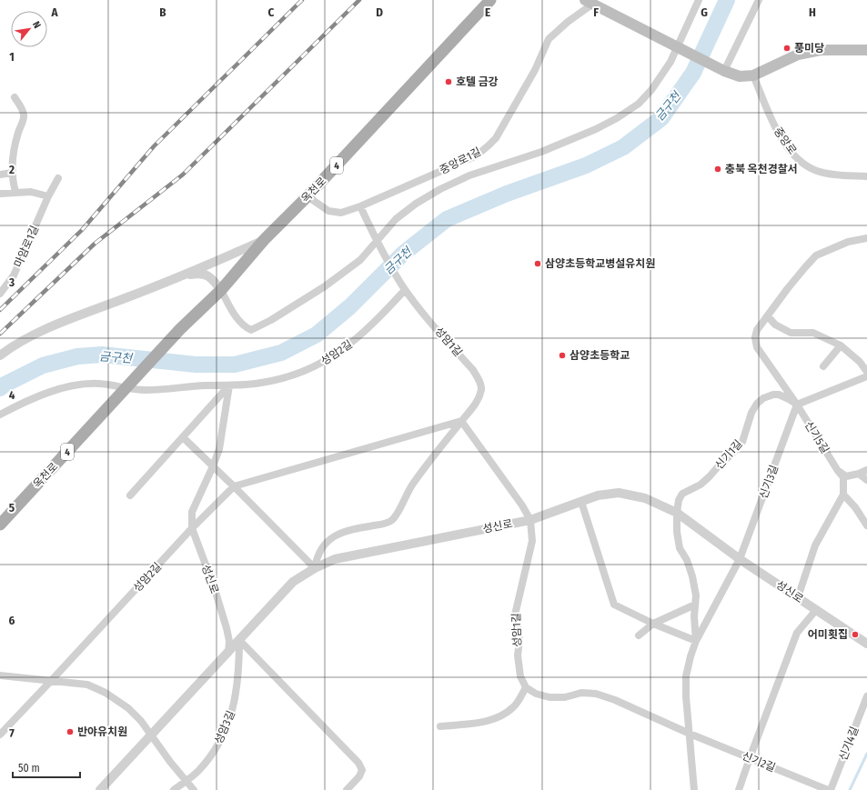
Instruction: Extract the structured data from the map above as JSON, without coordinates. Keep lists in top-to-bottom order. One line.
{"streets":{"main road":["4","옥천로"],"street":["중앙로","중앙로1길","마암로1길","성암1길","성암2길","신기5길","신기1길","신기3길","성신로","성암3길","신기4길","신기2길"]},"crossings":[["중앙로1길","옥천로"],["옥천로","성암2길"],["성암1길","성암2길"],["성암1길","성신로"],["성암2길","성신로"],["신기5길","신기1길"],["신기5길","신기3길"],["신기1길","신기3길"],["신기1길","성신로"],["신기3길","성신로"],["성신로","성암3길"]],"water":["금구천"],"places":["풍미당","호텔 금강","충북 옥천경찰서","삼양초등학교병설유치원","삼양초등학교","어미횟집","반야유치원"],"scale_bar":"50 m","north":"top right","grid":{"columns":["A","B","C","D","E","F","G","H"],"rows":["1","2","3","4","5","6","7"]}}
